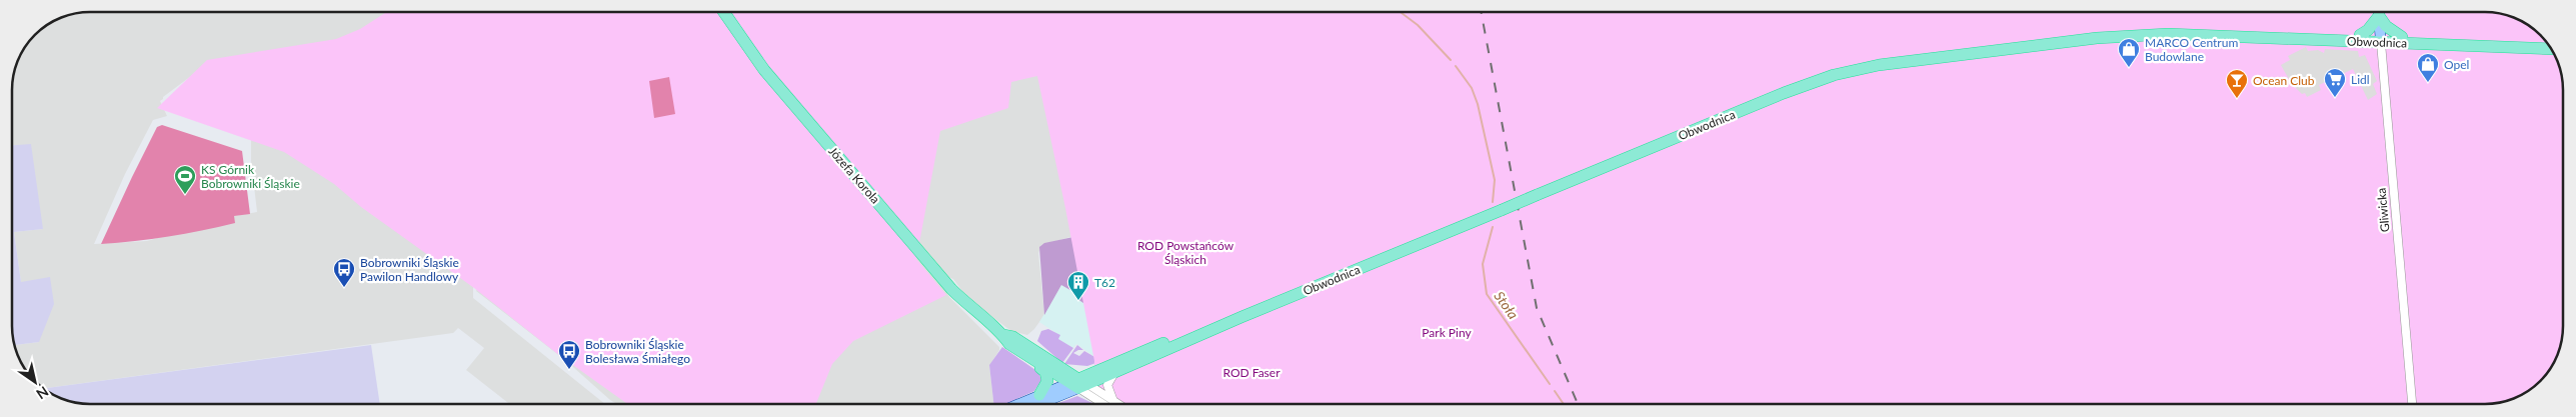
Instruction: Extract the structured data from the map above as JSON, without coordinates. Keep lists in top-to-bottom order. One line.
{"streets":{"highway":["Obwodnica","Józefa Korola"],"main road":["Gliwicka"]},"crossings":[["Obwodnica","Józefa Korola"],["Obwodnica","Gliwicka"]],"water":["Stoła"],"parks":["ROD Powstańców Śląskich","Park Piny","ROD Faser"],"places":{"shop":["MARCO Centrum Budowlane","Opel"],"supermarket":["Lidl"],"bar":["Ocean Club"],"sports":["KS Górnik Bobrowniki Śląskie"],"bus stop":["Bobrowniki Śląskie Pawilon Handlowy","Bobrowniki Śląskie Bolesława Śmiałego"],"building":["T62"]},"north":"bottom right"}
